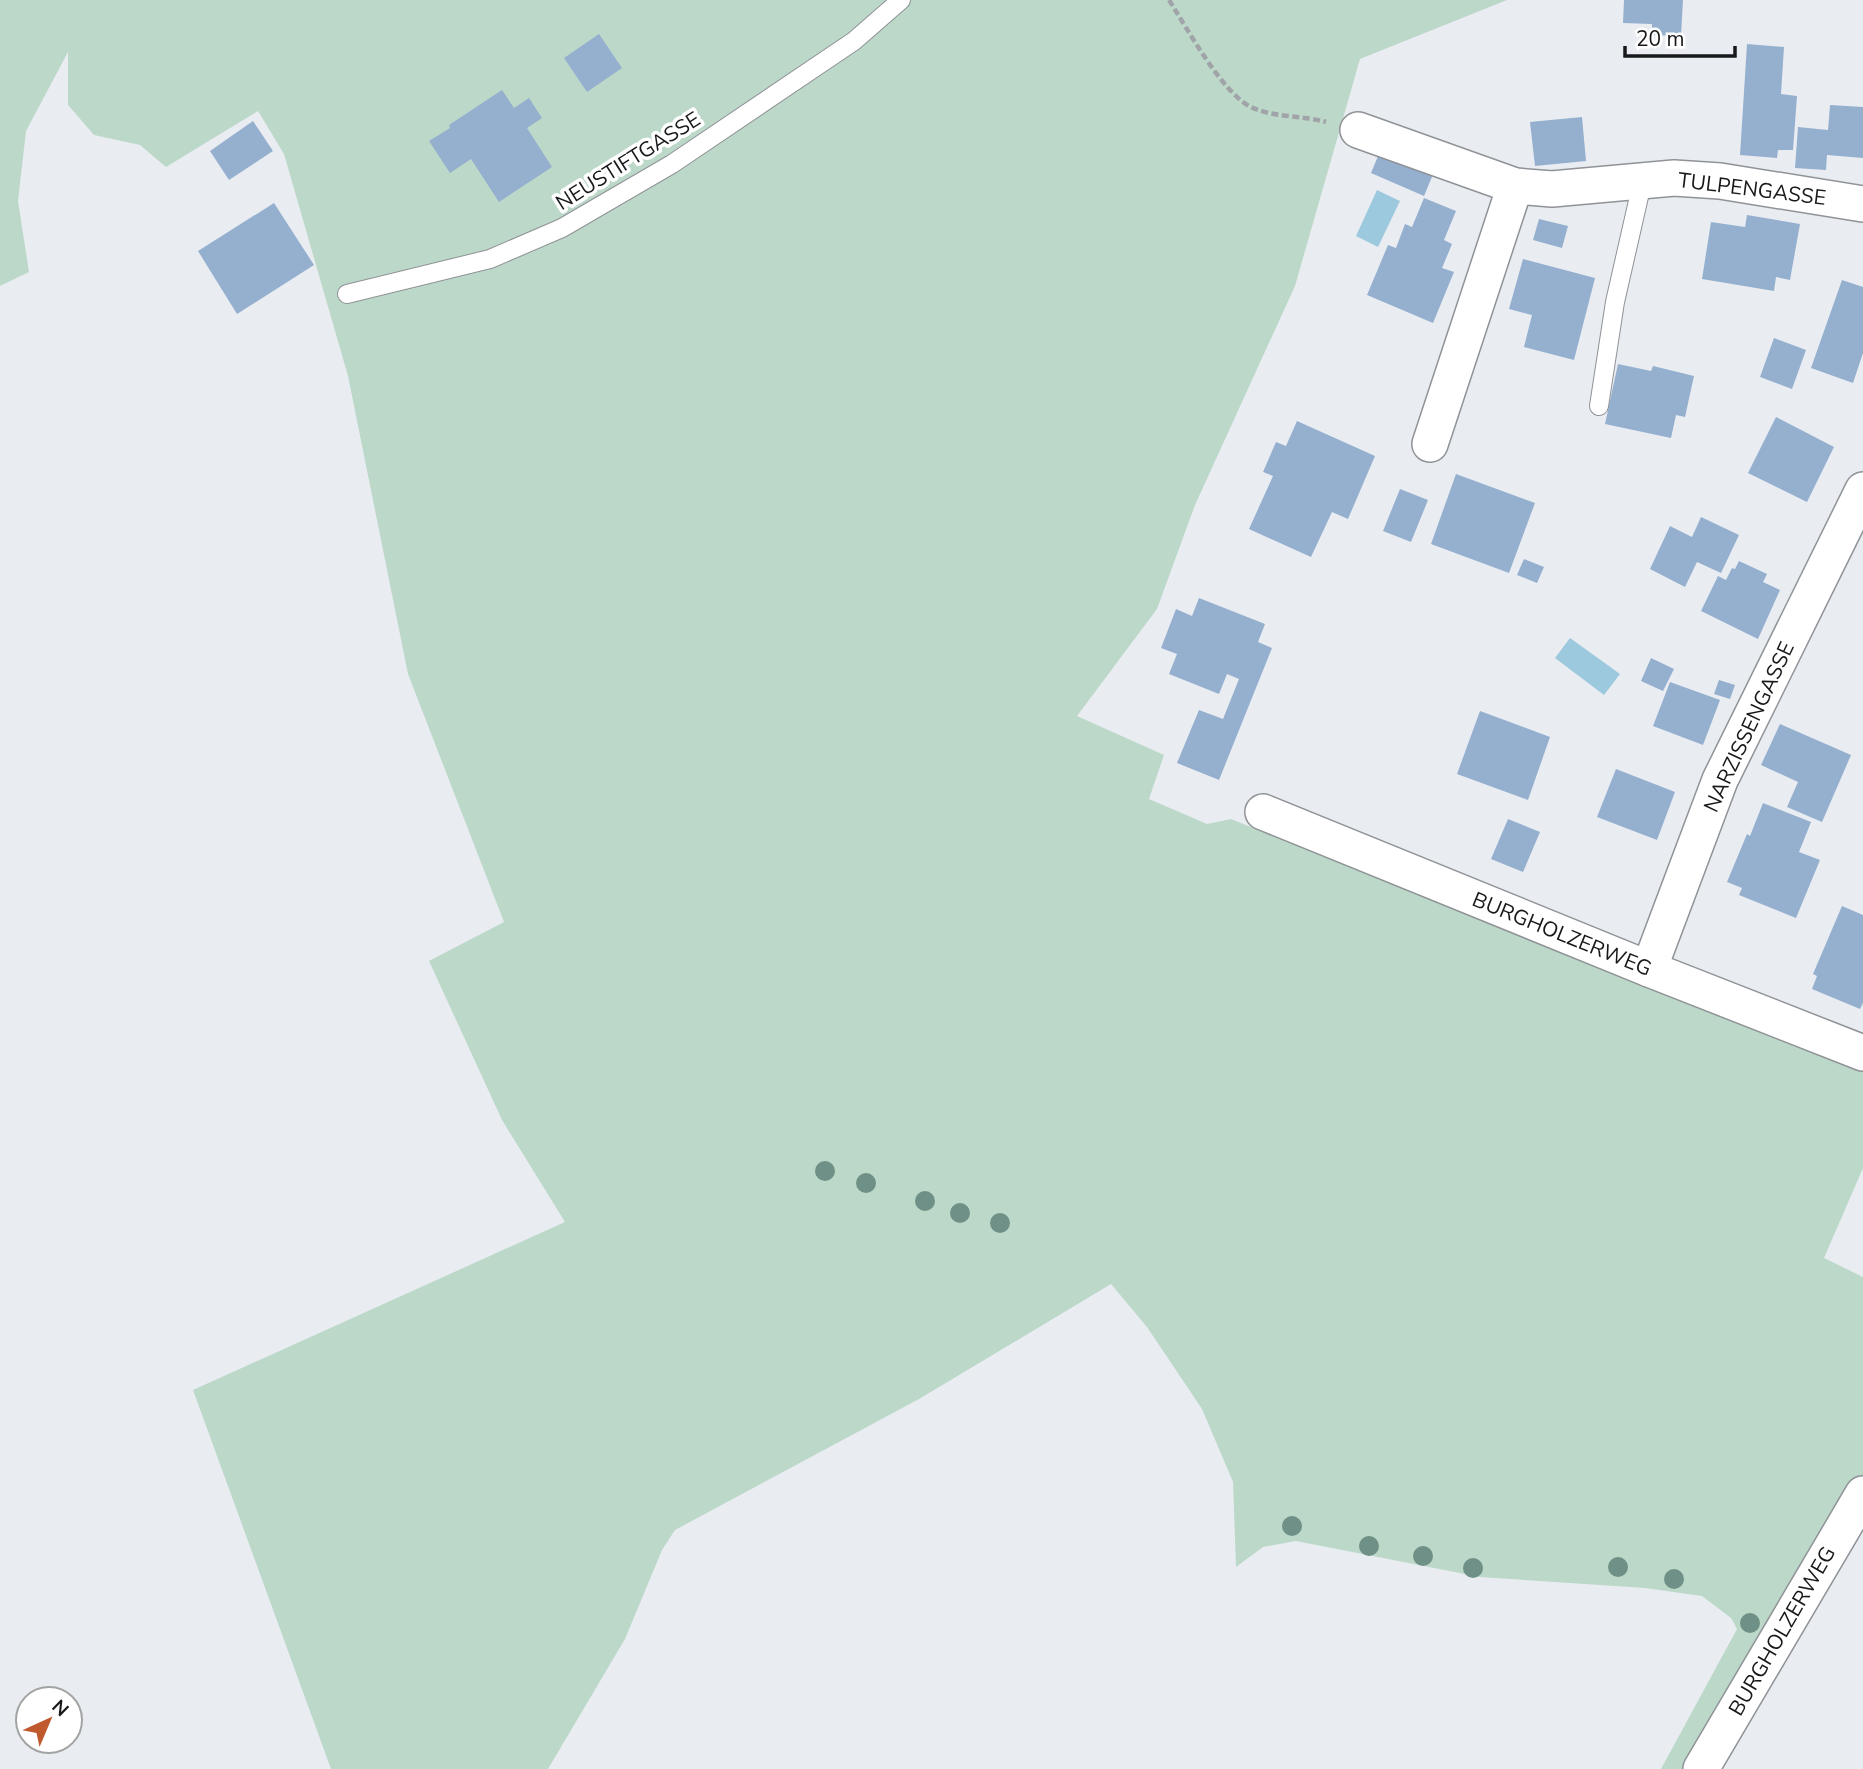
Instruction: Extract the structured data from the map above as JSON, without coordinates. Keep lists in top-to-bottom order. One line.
{"streets":{"street":["TULPENGASSE","NARZISSENGASSE","BURGHOLZERWEG"],"lane":["NEUSTIFTGASSE"]},"crossings":[["NARZISSENGASSE","BURGHOLZERWEG"]],"scale_bar":"20 m","north":"top right"}
